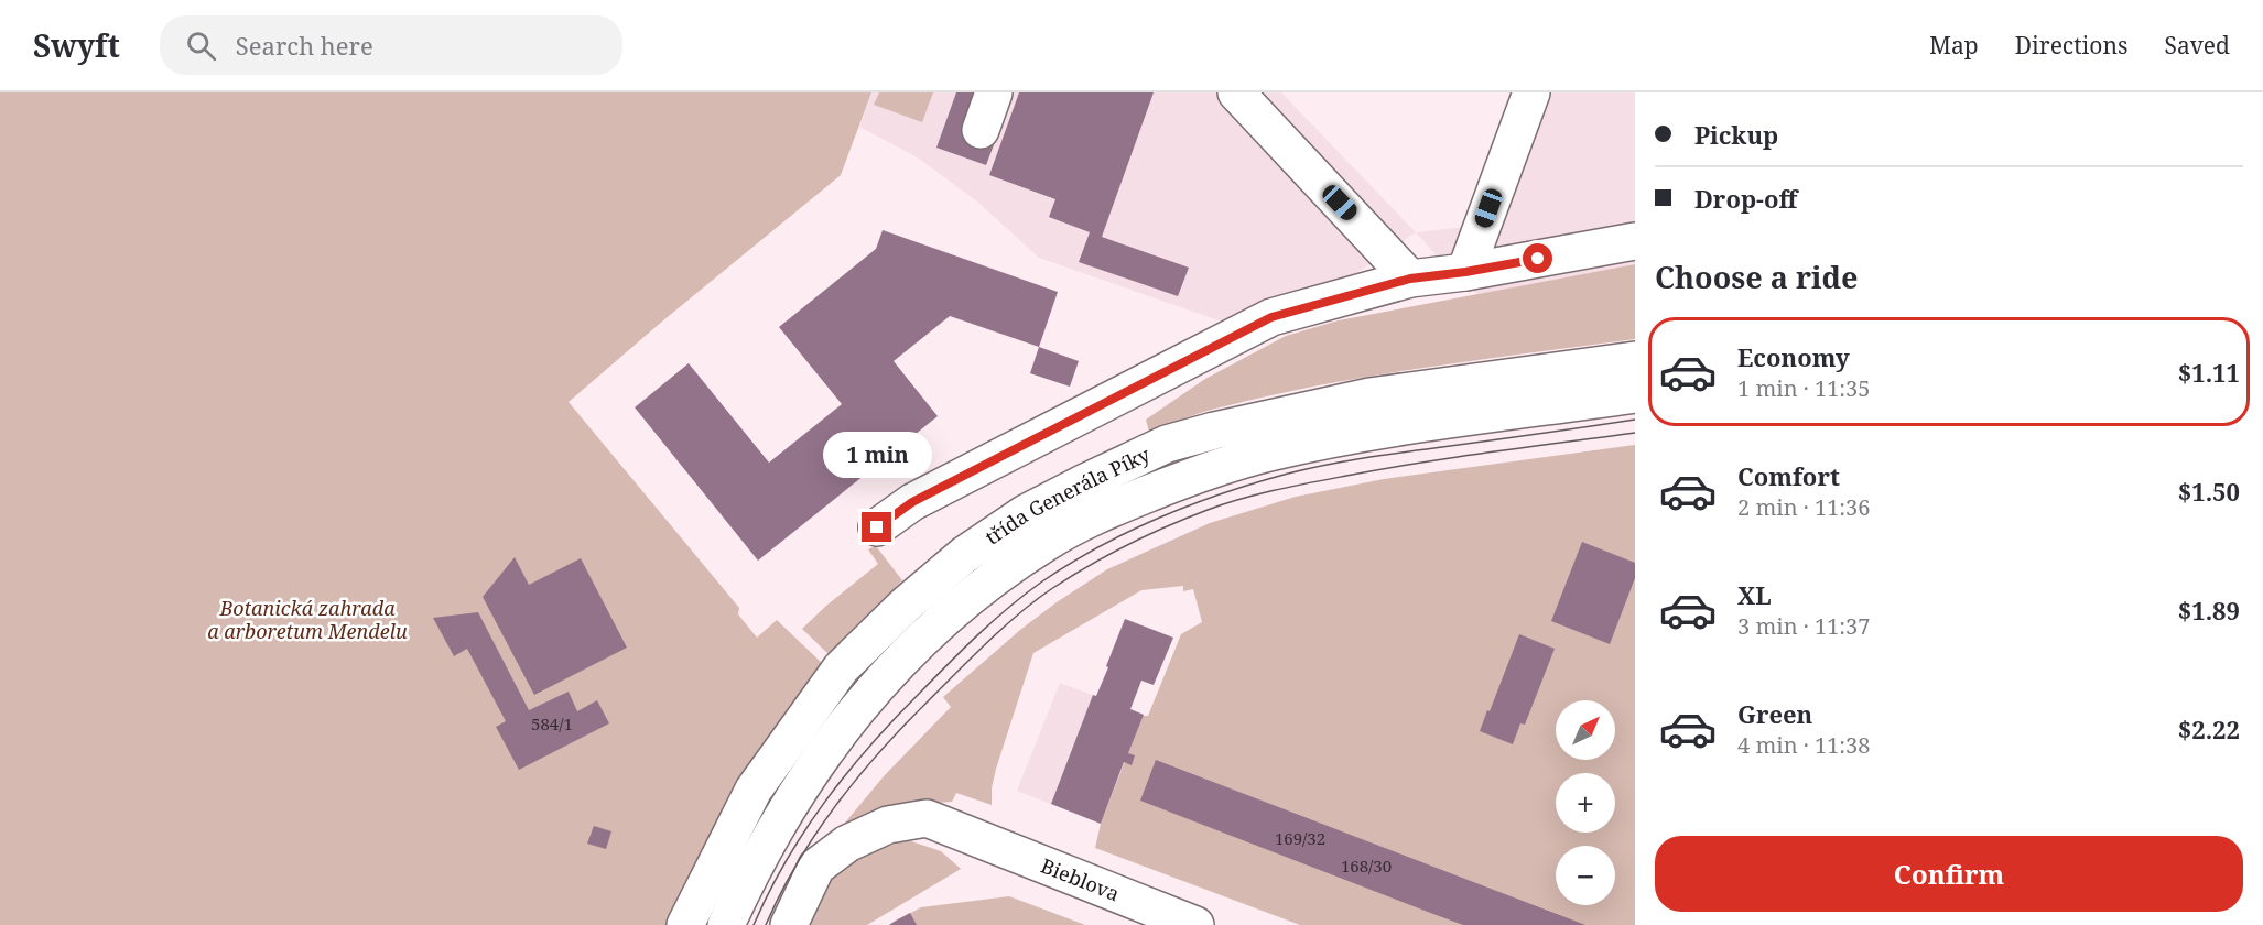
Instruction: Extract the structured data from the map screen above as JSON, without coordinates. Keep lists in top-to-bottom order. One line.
{"streets":{"main road":["třída Generála Píky","Bieblova"]},"parks":["Botanická zahrada a arboretum Mendelu"],"house_numbers":["584/1","169/32","168/30"],"north":"top right","page":{"header":"Swyft","search":"Search here","nav":["Map","Directions","Saved"],"banner":["Pickup","Drop-off"],"heading":"Choose a ride","list":[{"name":"Economy","note":"1 min · 11:35","value":"$1.11"},{"name":"Comfort","note":"2 min · 11:36","value":"$1.50"},{"name":"XL","note":"3 min · 11:37","value":"$1.89"},{"name":"Green","note":"4 min · 11:38","value":"$2.22"}],"bubble":"1 min","map_buttons":["+","−"],"buttons":"Confirm"}}
